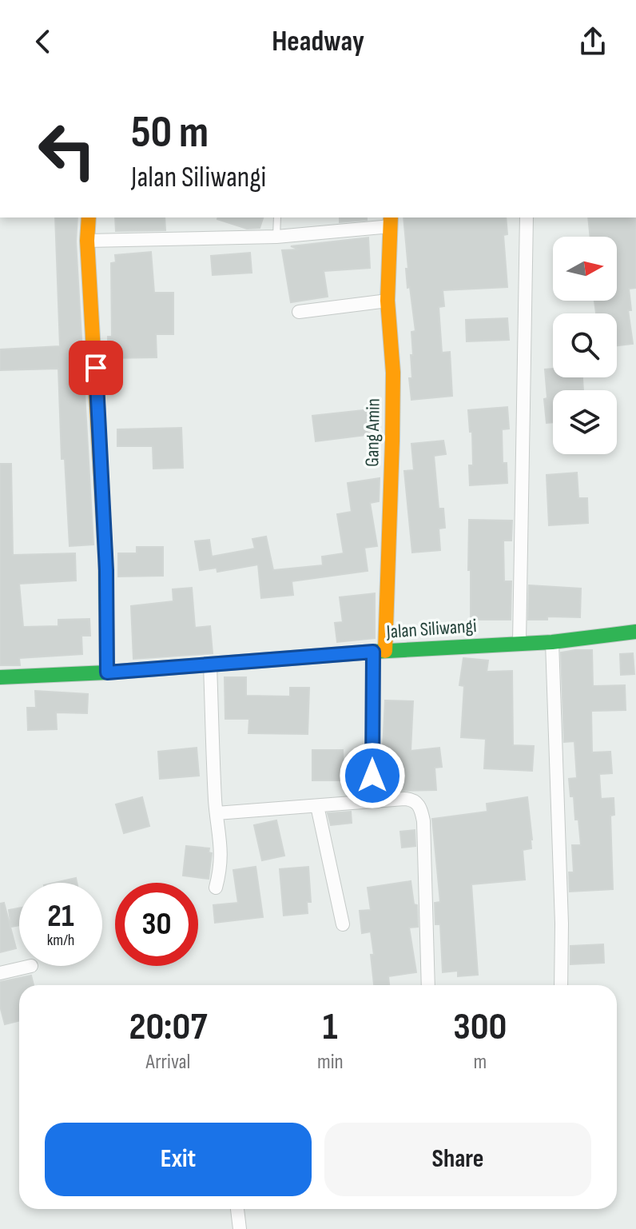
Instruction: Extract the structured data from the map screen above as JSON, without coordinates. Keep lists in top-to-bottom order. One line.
{"streets":{"street":["Gang Amin","Jalan Siliwangi"]},"crossings":[["Gang Amin","Jalan Siliwangi"]],"north":"right","page":{"header":"Headway","turn":["50 m","Jalan Siliwangi"],"speed":"21 km/h","limit":"30","eta":["20:07","Arrival","1","min","300","m"],"buttons":["Exit","Share"]}}
